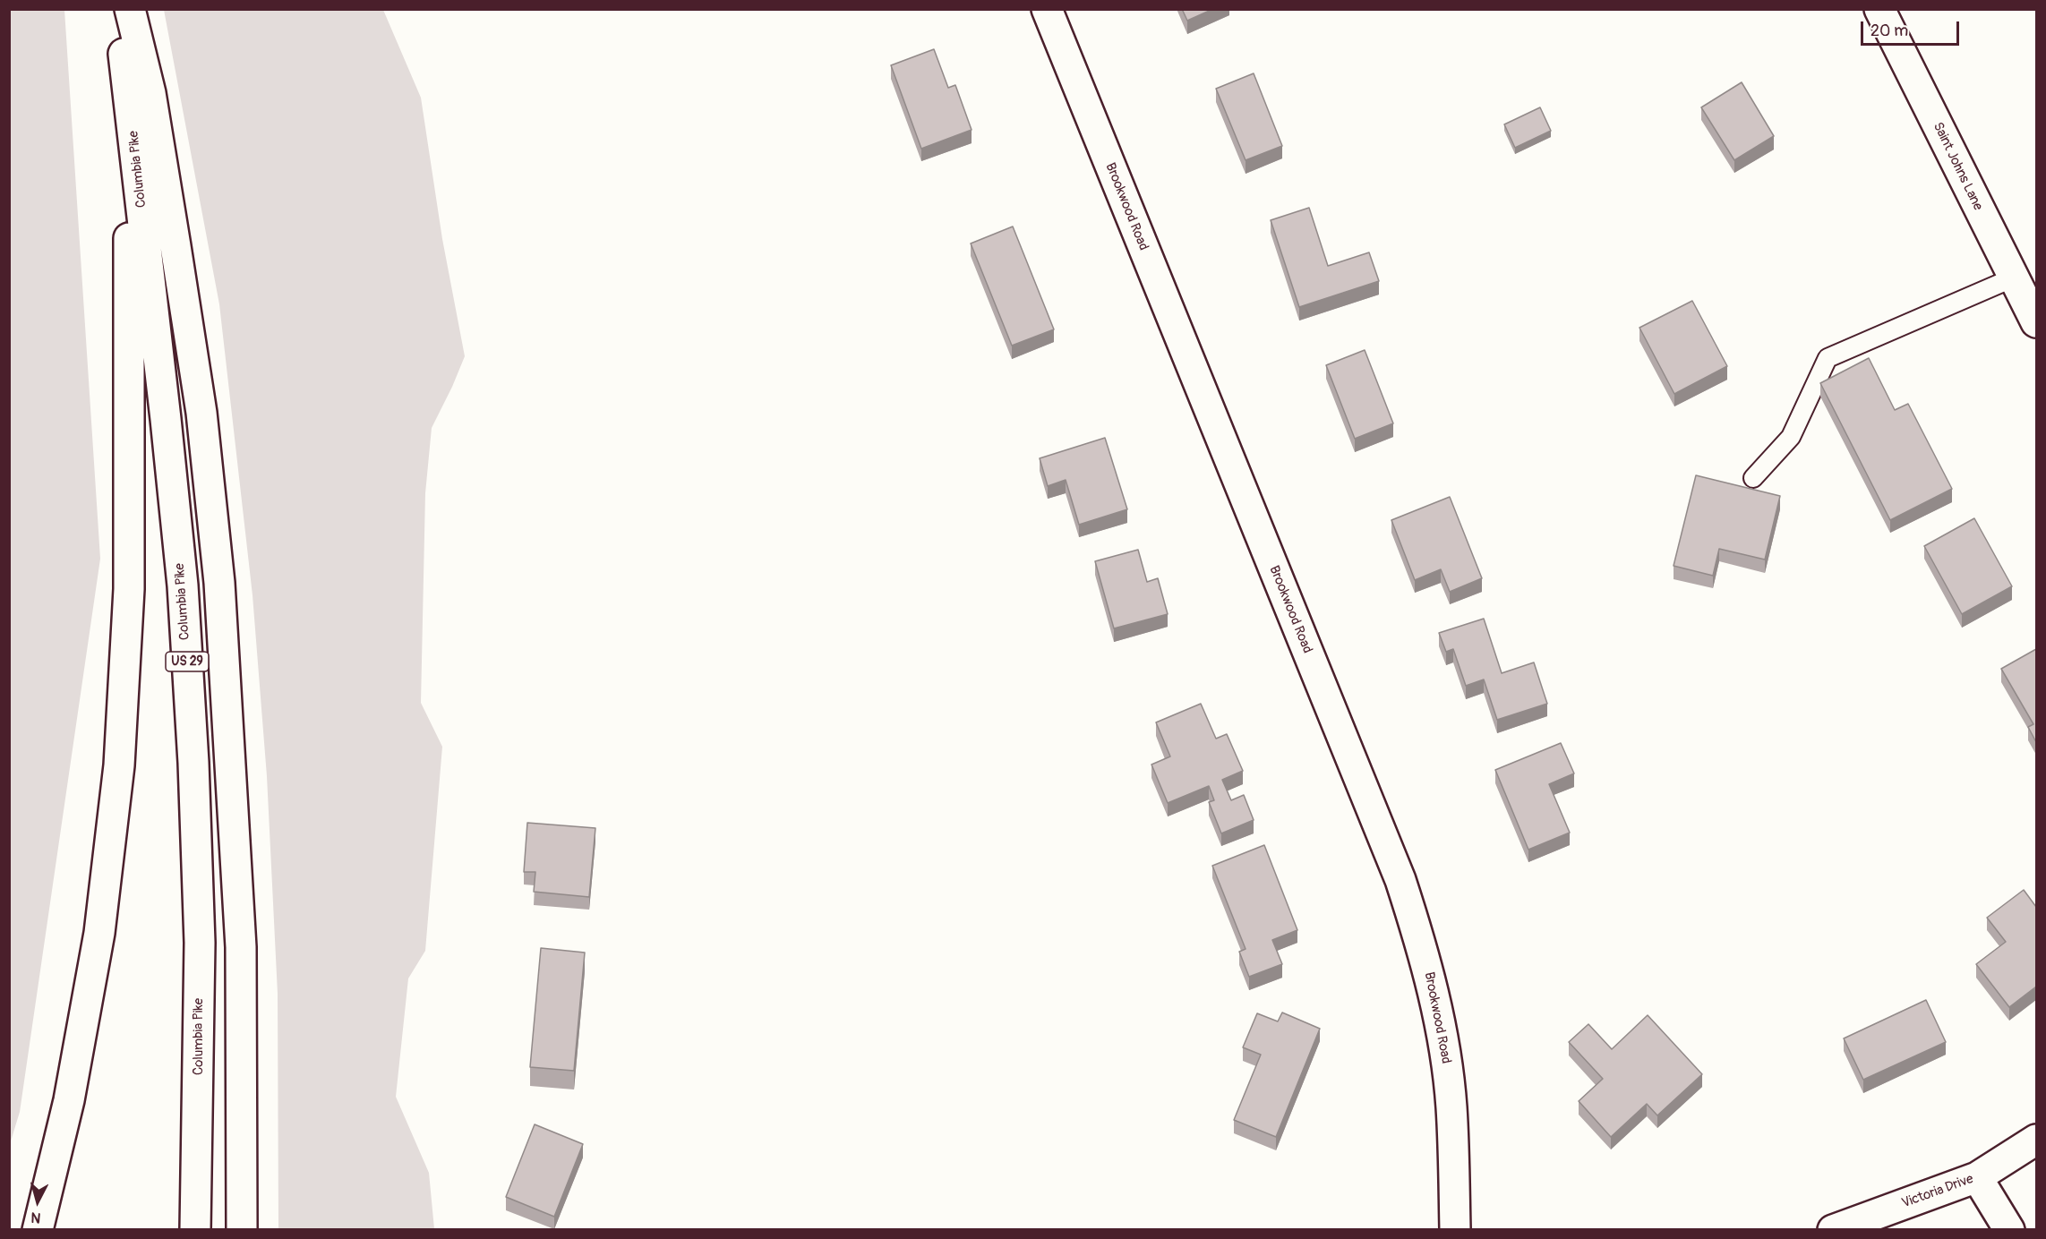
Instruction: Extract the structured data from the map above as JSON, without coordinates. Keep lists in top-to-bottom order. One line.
{"streets":{"main road":["Saint Johns Lane","Columbia Pike","Brookwood Road","US 29","Victoria Drive"]},"scale_bar":"20 m","north":"bottom"}
